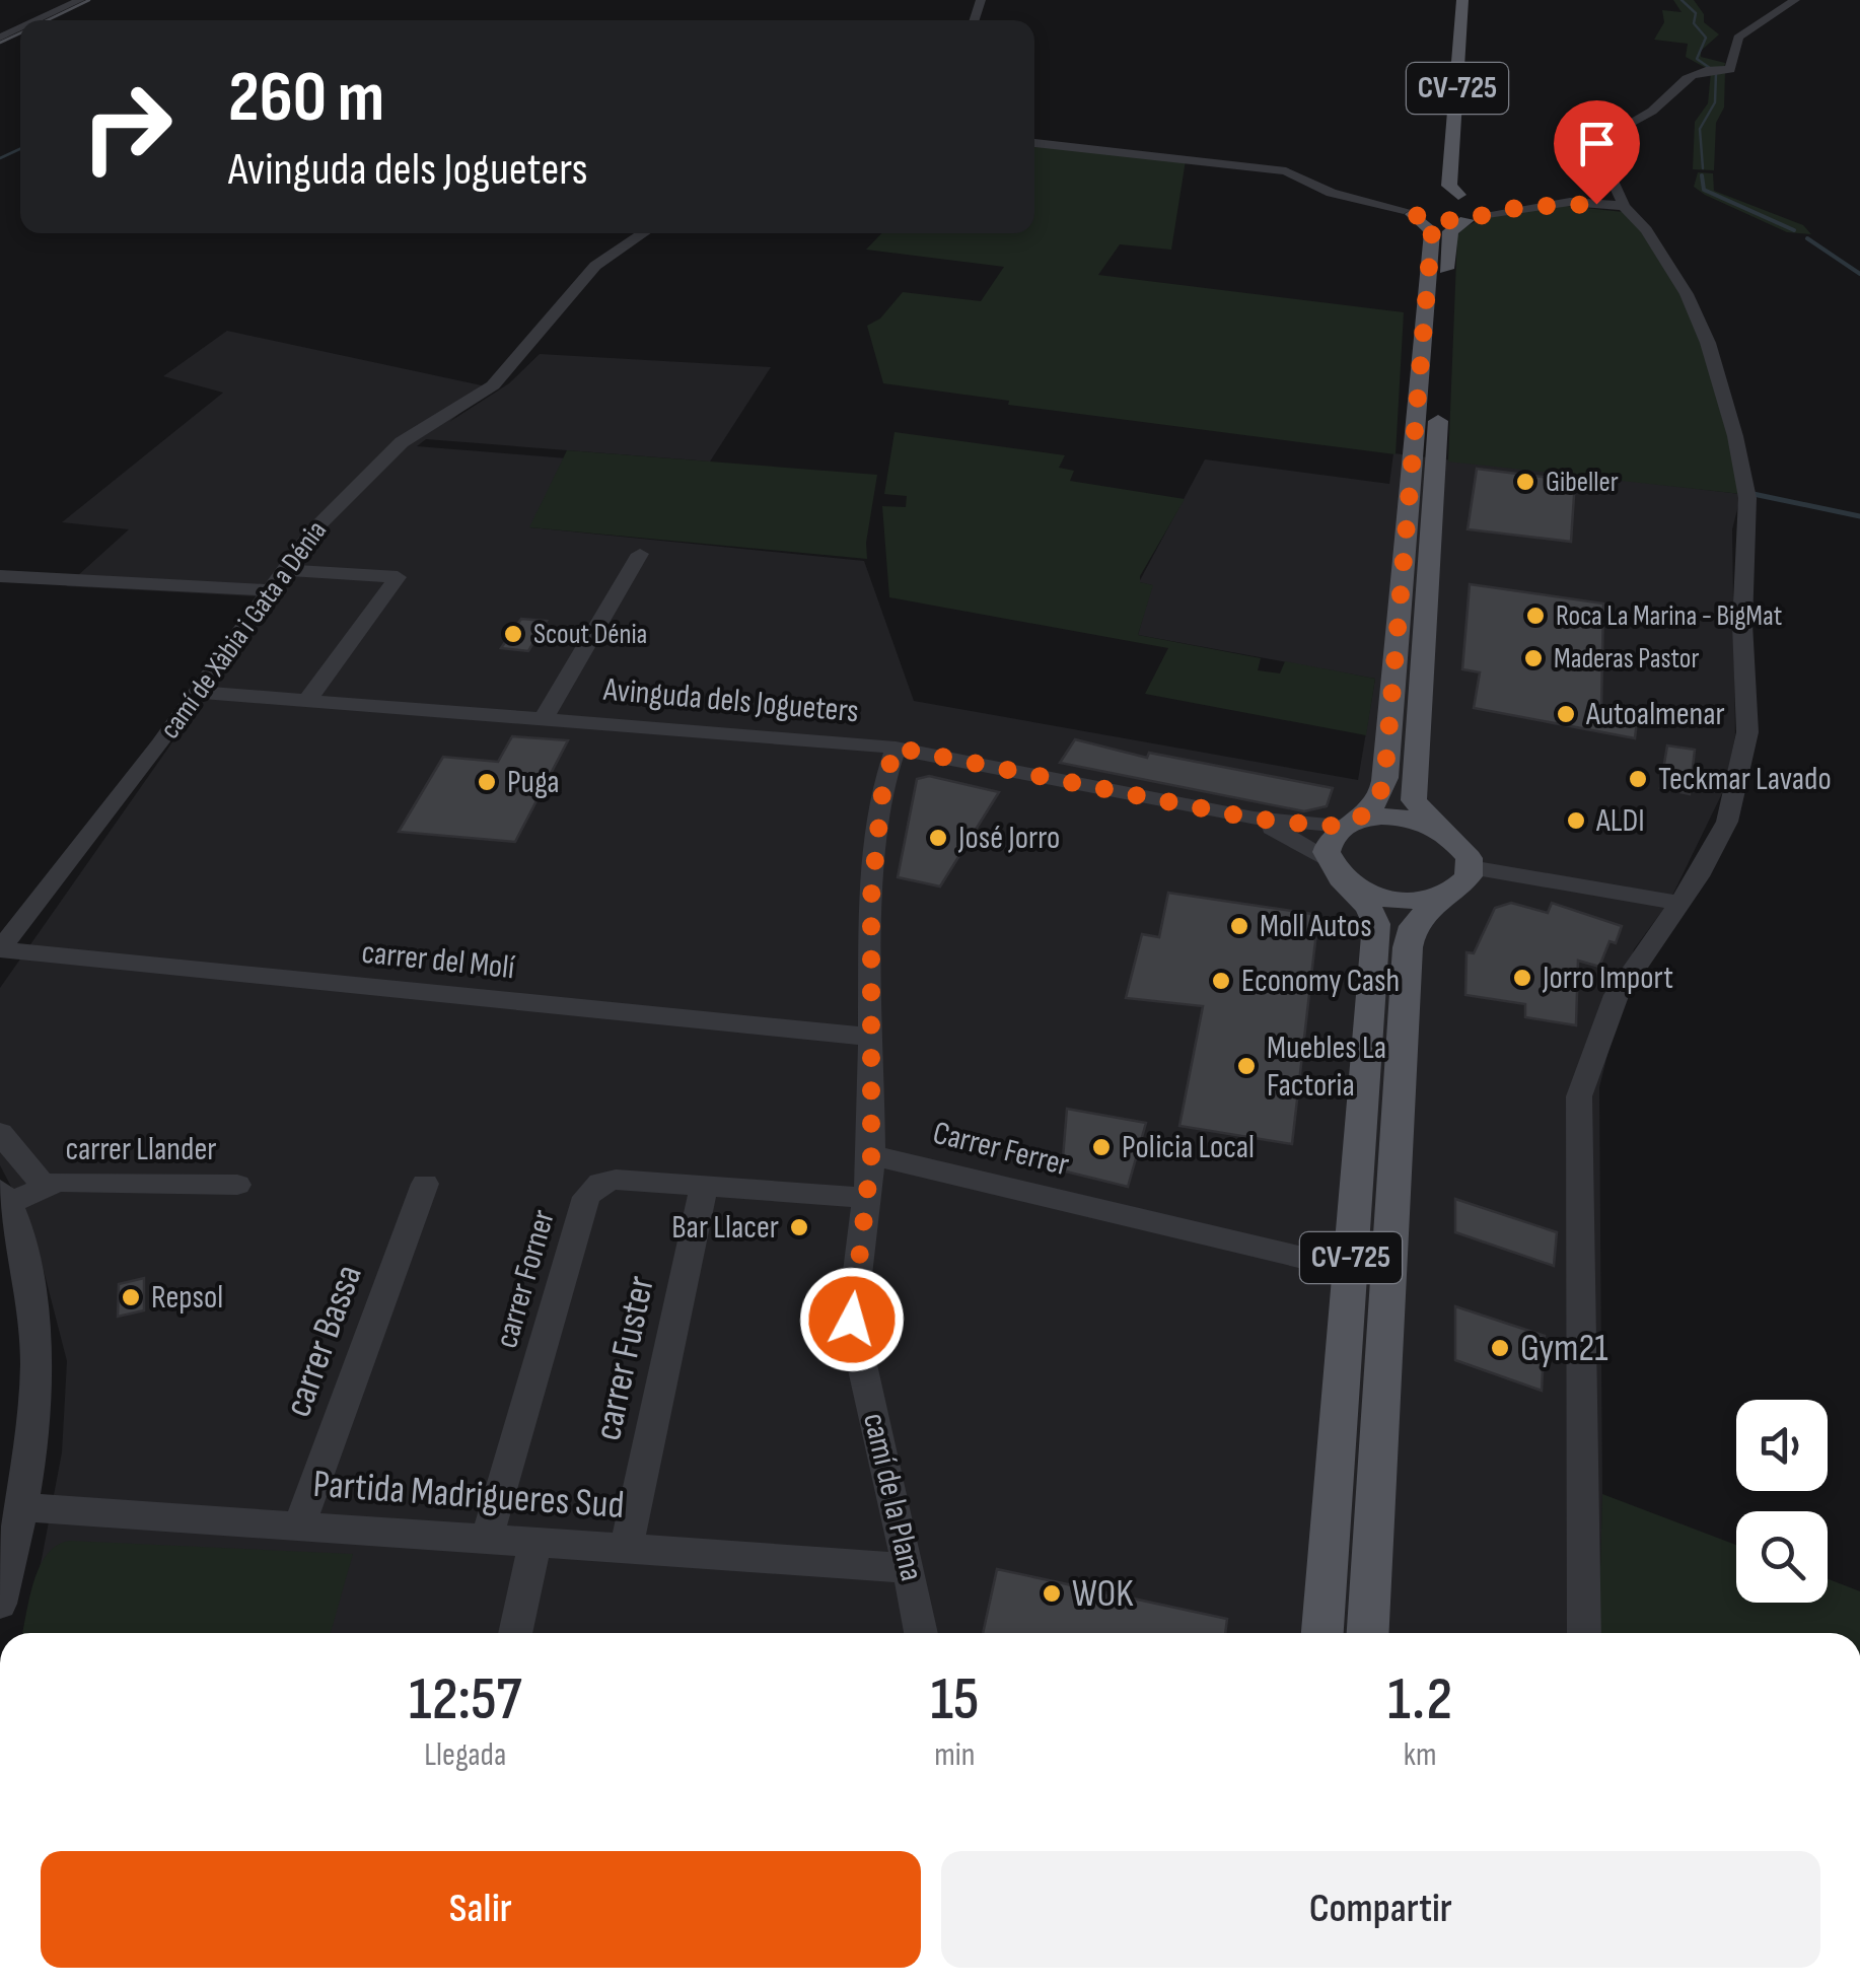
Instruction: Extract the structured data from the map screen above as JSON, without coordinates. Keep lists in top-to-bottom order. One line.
{"streets":{"main road":["CV-725"],"street":["camí de Xàbia i Gata a Dénia","Avinguda dels Jogueters","carrer del Molí","carrer Llander","Carrer Ferrer","carrer Forner","carrer Bassa","carrer Fuster","Partida Madrigueres Sud","camí de la Plana"]},"crossings":[["CV-725","Avinguda dels Jogueters"],["CV-725","Carrer Ferrer"],["camí de Xàbia i Gata a Dénia","Avinguda dels Jogueters"],["camí de Xàbia i Gata a Dénia","carrer del Molí"],["Avinguda dels Jogueters","camí de la Plana"],["carrer del Molí","camí de la Plana"],["Carrer Ferrer","camí de la Plana"],["carrer Forner","carrer Fuster"],["carrer Forner","Partida Madrigueres Sud"],["carrer Forner","camí de la Plana"],["carrer Bassa","Partida Madrigueres Sud"],["carrer Fuster","Partida Madrigueres Sud"],["Partida Madrigueres Sud","camí de la Plana"]],"places":["Gibeller","Roca La Marina - BigMat","Scout Dénia","Maderas Pastor","Autoalmenar","Teckmar Lavado","Puga","ALDI","José Jorro","Moll Autos","Jorro Import","Economy Cash","Muebles La Factoria","Policia Local","Bar Llacer","Repsol","Gym21","WOK"],"page":{"turn":["260 m","Avinguda dels Jogueters"],"eta":["12:57","Llegada","15","min","1.2","km"],"buttons":["Salir","Compartir"]}}
